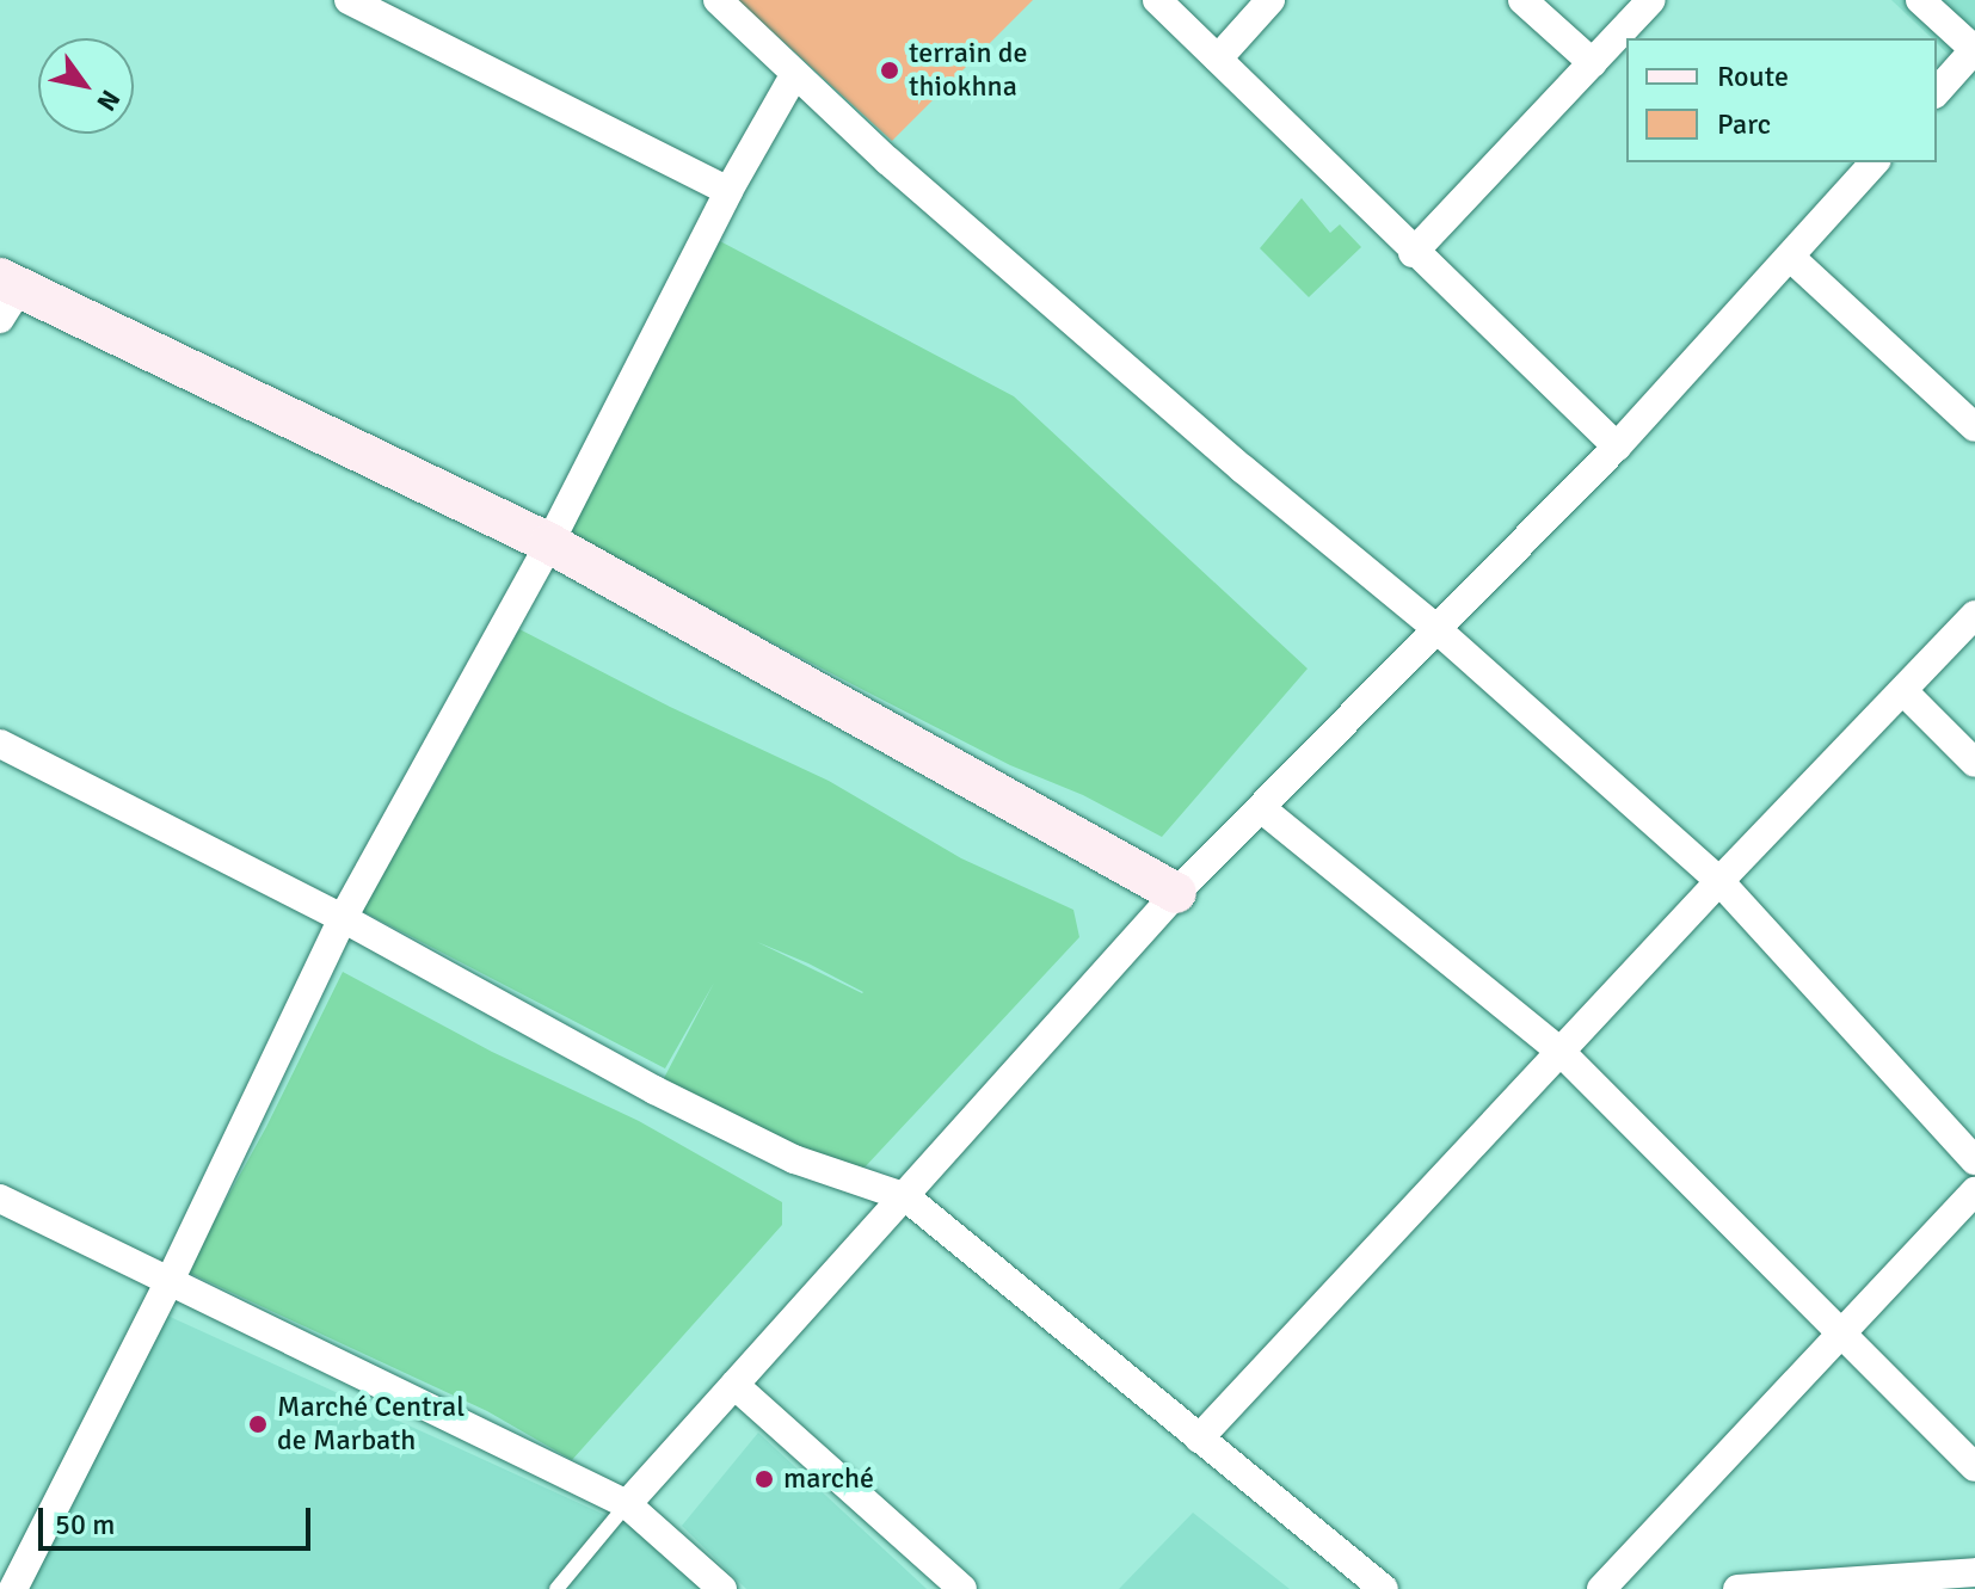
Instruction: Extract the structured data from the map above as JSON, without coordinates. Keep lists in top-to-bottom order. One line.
{"places":["terrain de thiokhna","Marché Central de Marbath","marché"],"legend":["Route","Parc"],"scale_bar":"50 m","north":"bottom right"}
